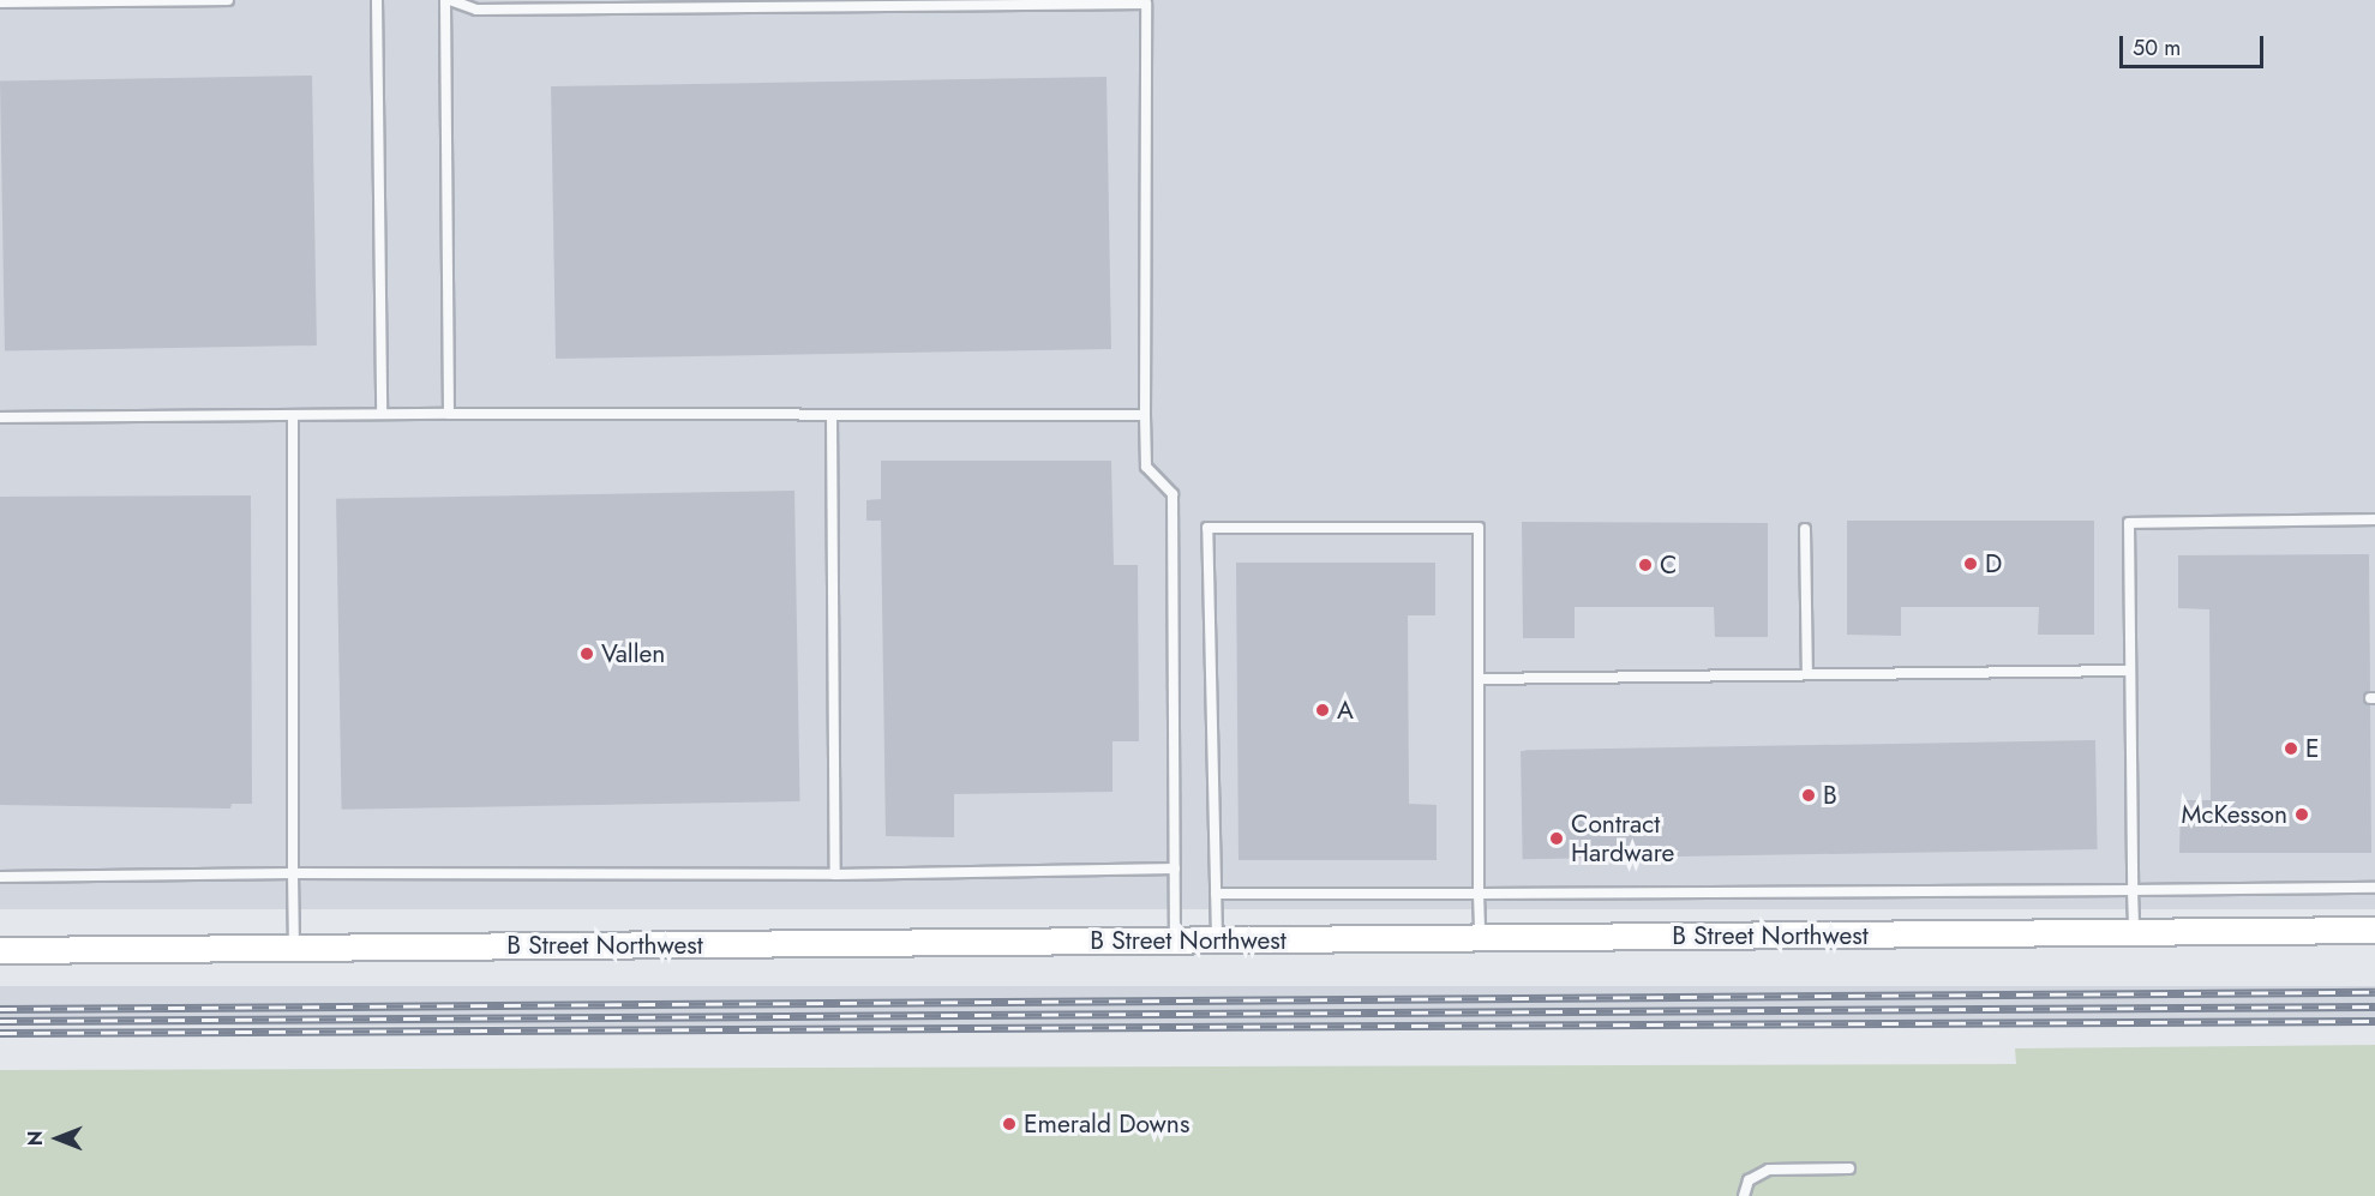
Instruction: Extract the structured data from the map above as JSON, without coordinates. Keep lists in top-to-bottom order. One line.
{"streets":{"street":["B Street Northwest"]},"places":["D","C","Vallen","A","E","B","McKesson","Contract Hardware","Emerald Downs"],"scale_bar":"50 m","north":"left"}
